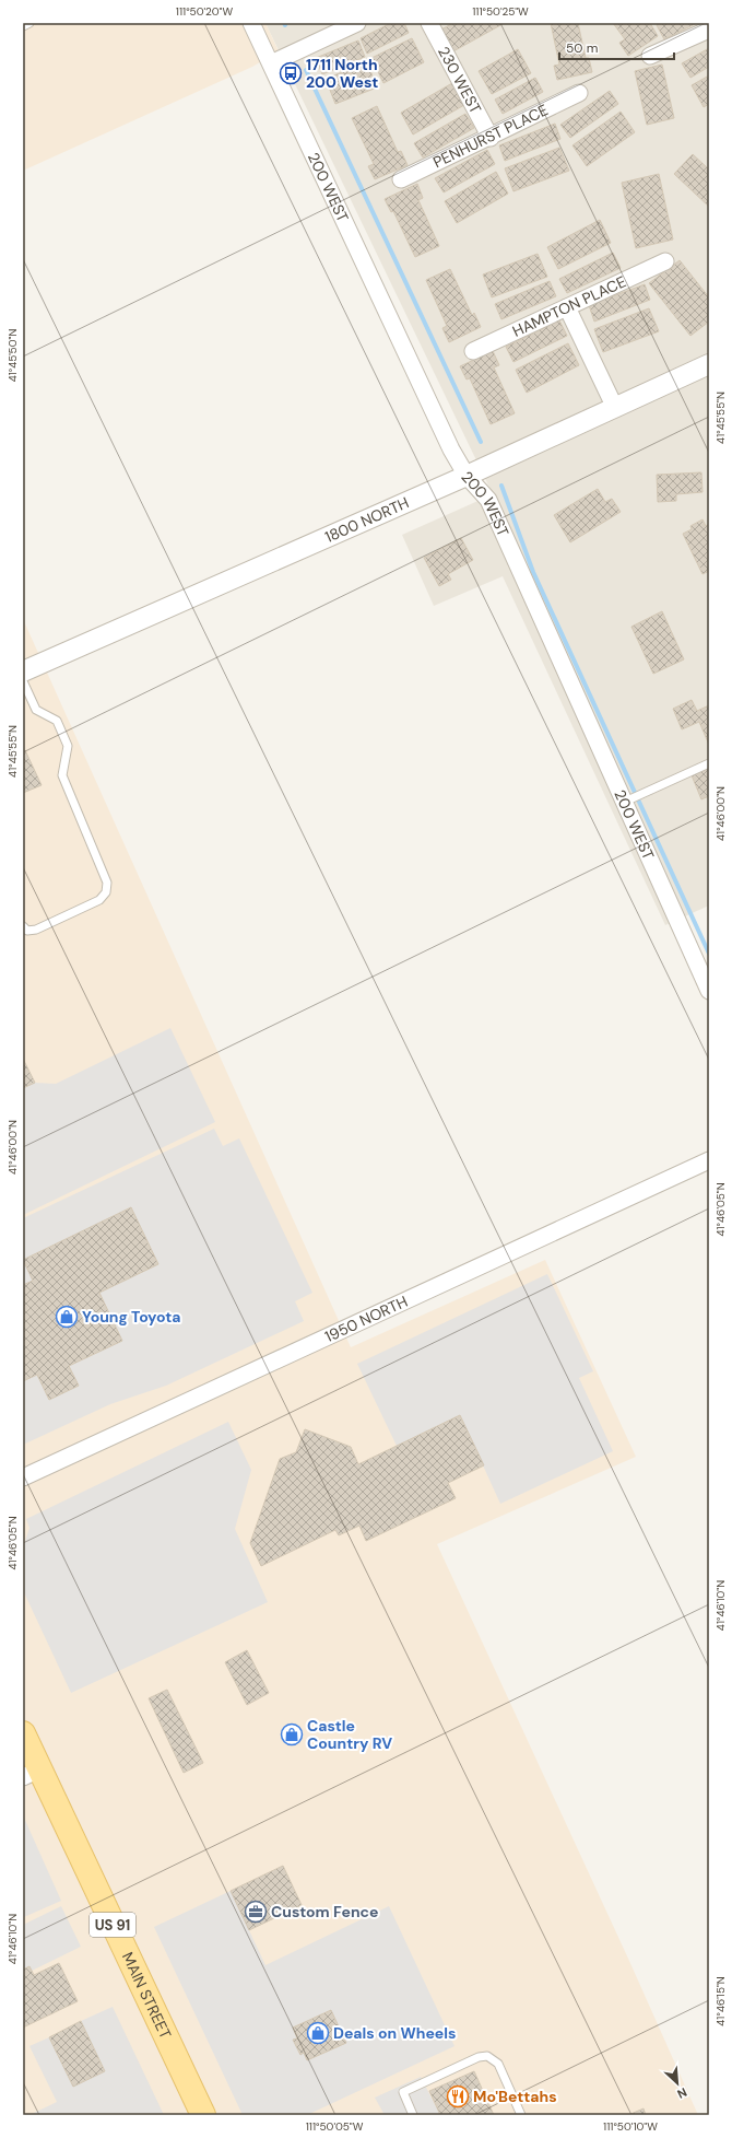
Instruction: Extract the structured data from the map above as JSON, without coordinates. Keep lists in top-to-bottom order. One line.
{"streets":{"main road":["US 91","MAIN STREET"],"street":["230 WEST","PENHURST PLACE","200 WEST","HAMPTON PLACE","1800 NORTH","1950 NORTH"]},"crossings":[["230 WEST","PENHURST PLACE"],["200 WEST","1800 NORTH"]],"places":{"bus stop":["1711 North 200 West"],"shop":["Young Toyota","Castle Country RV","Deals on Wheels"],"office":["Custom Fence"],"restaurant":["Mo'Bettahs"]},"scale_bar":"50 m","north":"bottom right","coordinates":["111°50'20\"W","111°50'25\"W","41°45'50\"N","41°45'55\"N","41°46'00\"N","41°46'05\"N","41°46'10\"N","41°46'15\"N","111°50'05\"W","111°50'10\"W"]}
